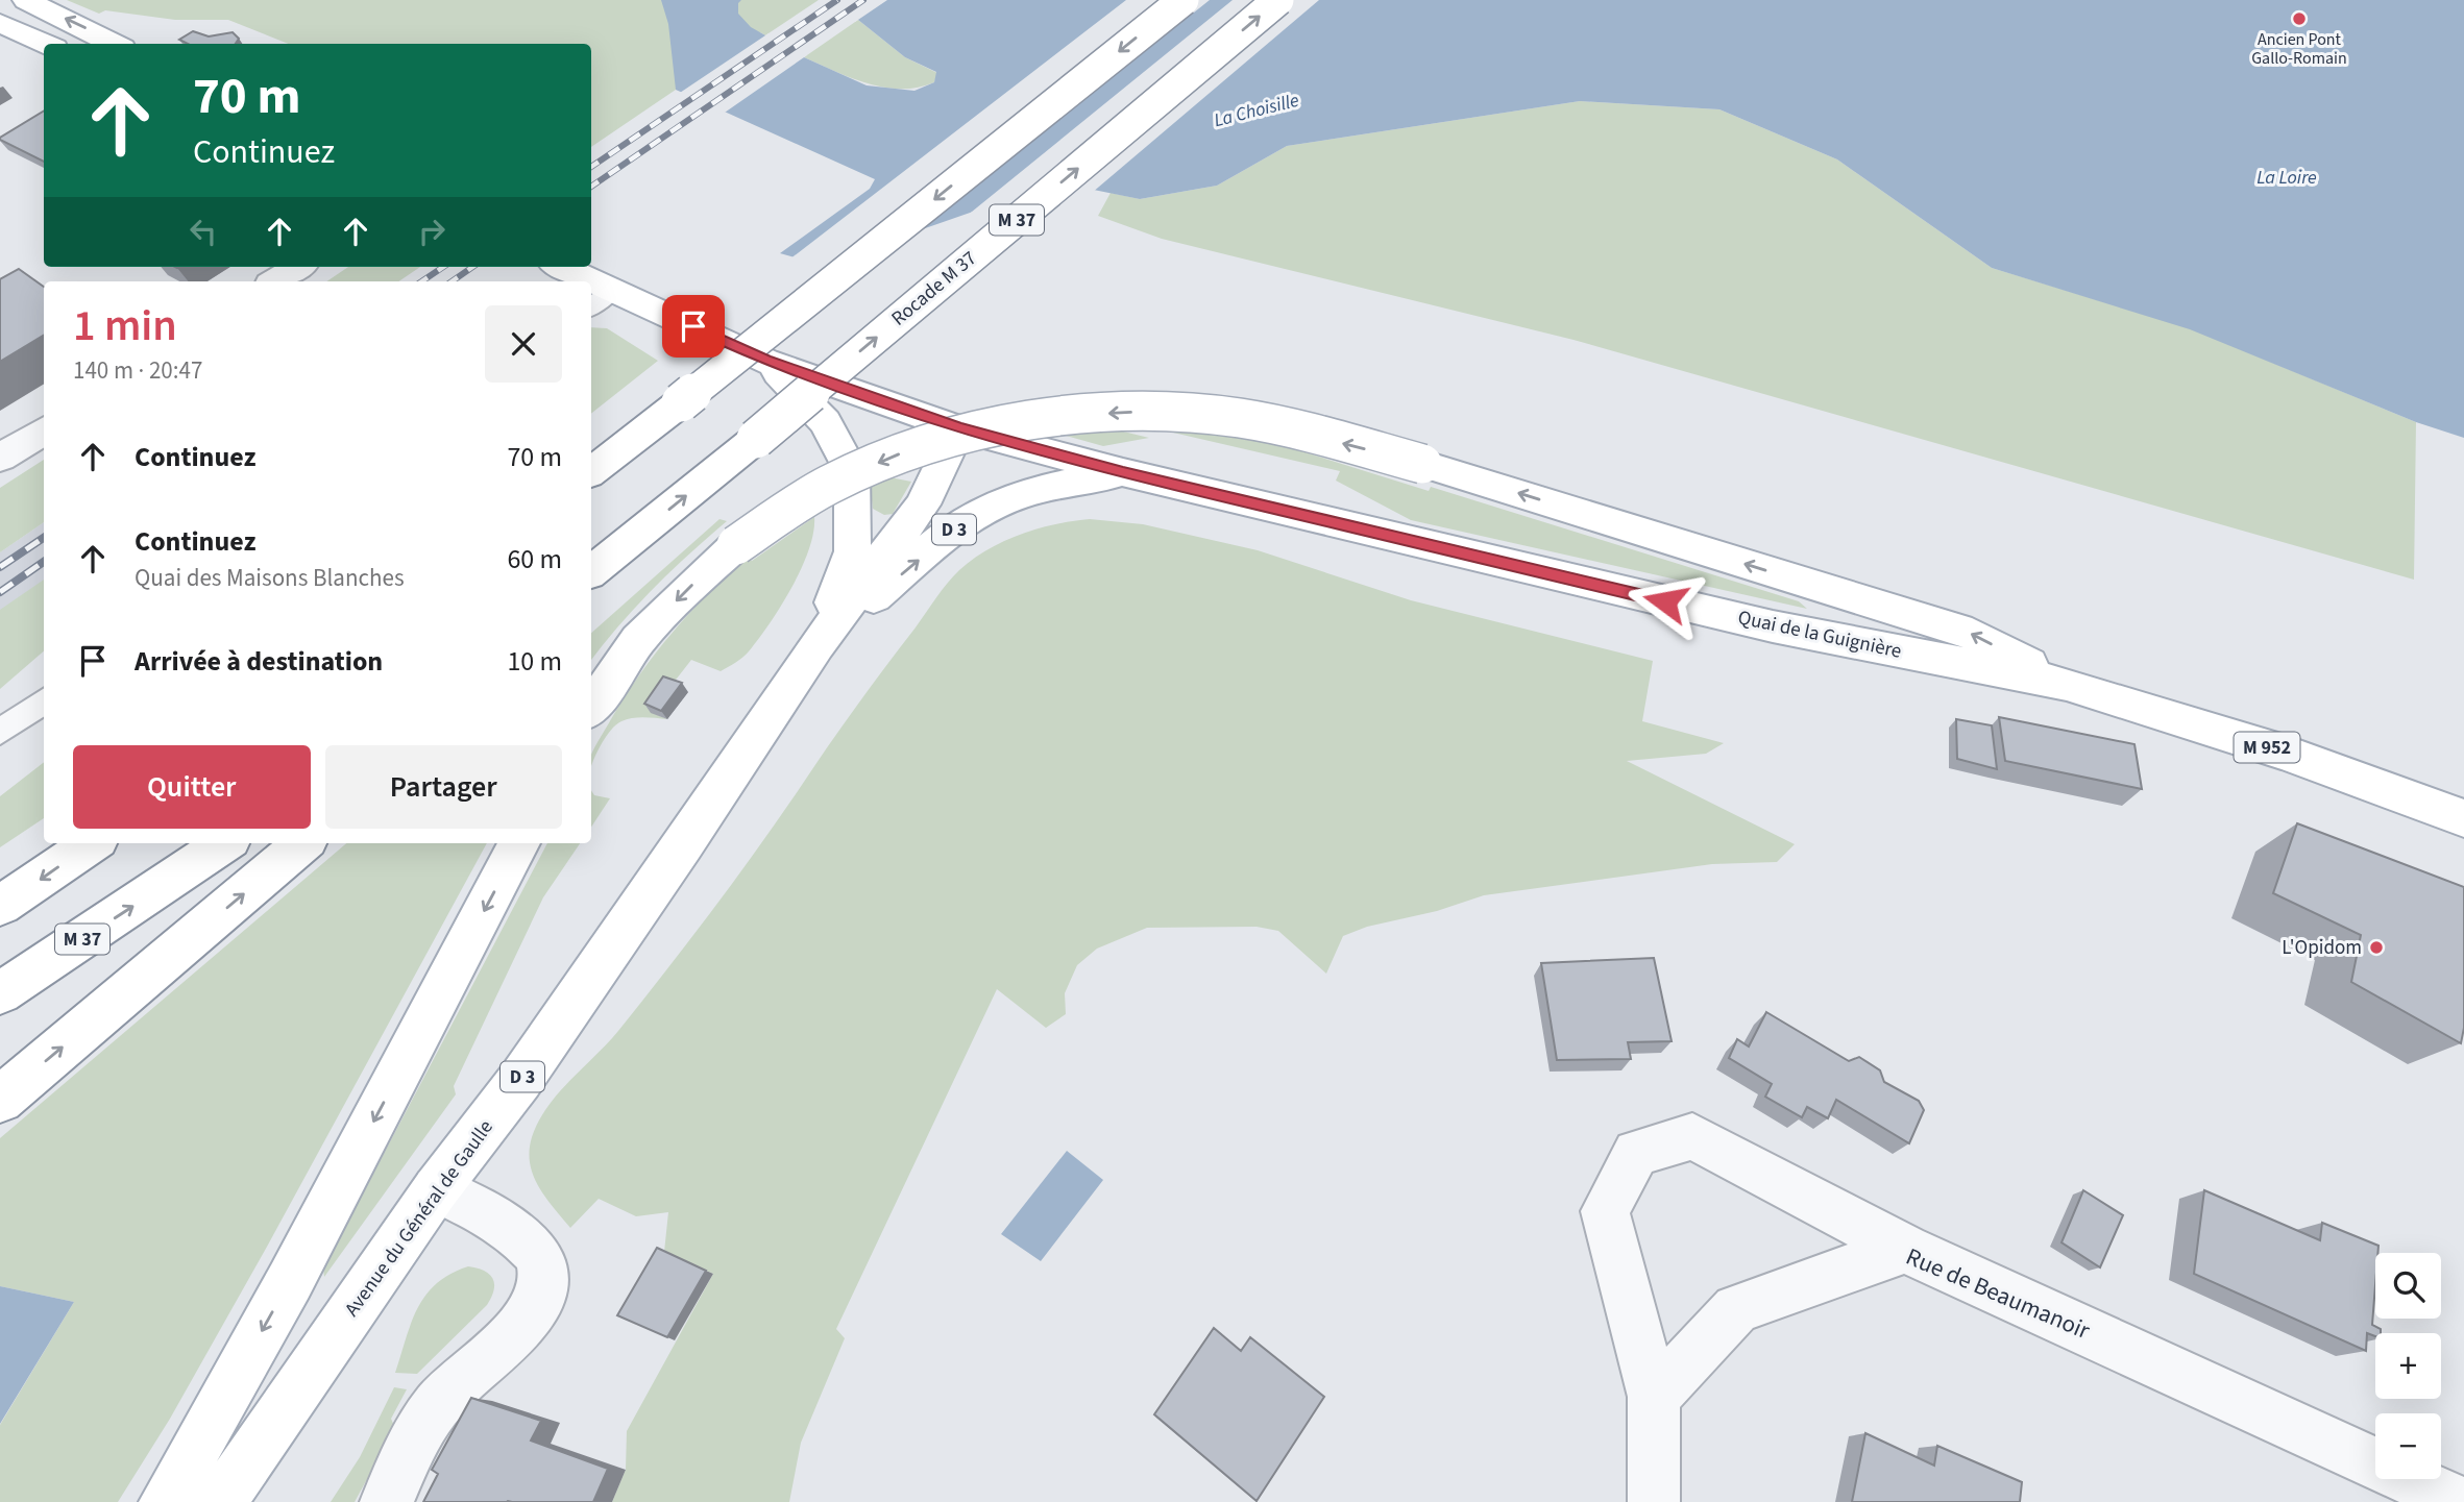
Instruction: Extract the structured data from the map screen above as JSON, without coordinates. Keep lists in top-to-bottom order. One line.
{"streets":{"main road":["M 37","Rocade M 37","D 3","Quai de la Guignière","M 952","Avenue du Général de Gaulle"],"street":["Rue de Beaumanoir"]},"crossings":[["D 3","Quai de la Guignière"],["D 3","M 952"],["D 3","Avenue du Général de Gaulle"],["Quai de la Guignière","M 952"]],"water":["La Choisille","La Loire"],"places":["Ancien Pont Gallo-Romain","L'Opidom"],"page":{"turn":["70 m","Continuez"],"heading":["1 min","140 m · 20:47"],"list":[{"name":"Continuez","value":"70 m"},{"name":"Continuez","note":"Quai des Maisons Blanches","value":"60 m"},{"name":"Arrivée à destination","value":"10 m"}],"buttons":["Quitter","Partager"],"map_buttons":["+","−"]}}
